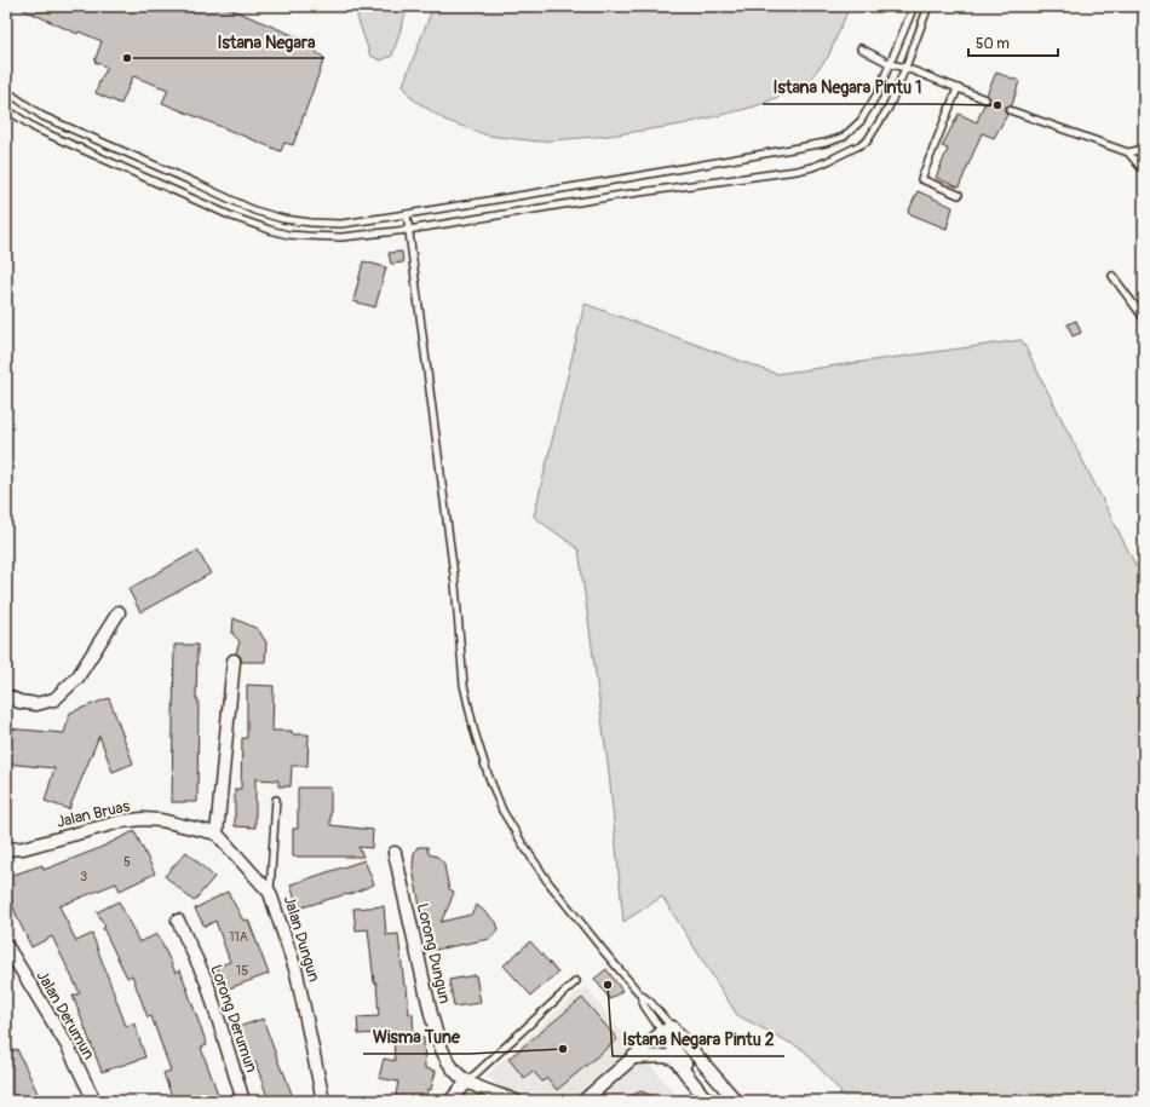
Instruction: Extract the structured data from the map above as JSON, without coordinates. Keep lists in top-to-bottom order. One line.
{"streets":{"street":["Jalan Bruas","Jalan Dungun","Lorong Dungun","Jalan Derumun","Lorong Derumun"]},"crossings":[["Jalan Bruas","Jalan Dungun"]],"places":["Istana Negara","Istana Negara Pintu 1","Istana Negara Pintu 2","Wisma Tune"],"house_numbers":["5","3","11A","15"],"scale_bar":"50 m"}
